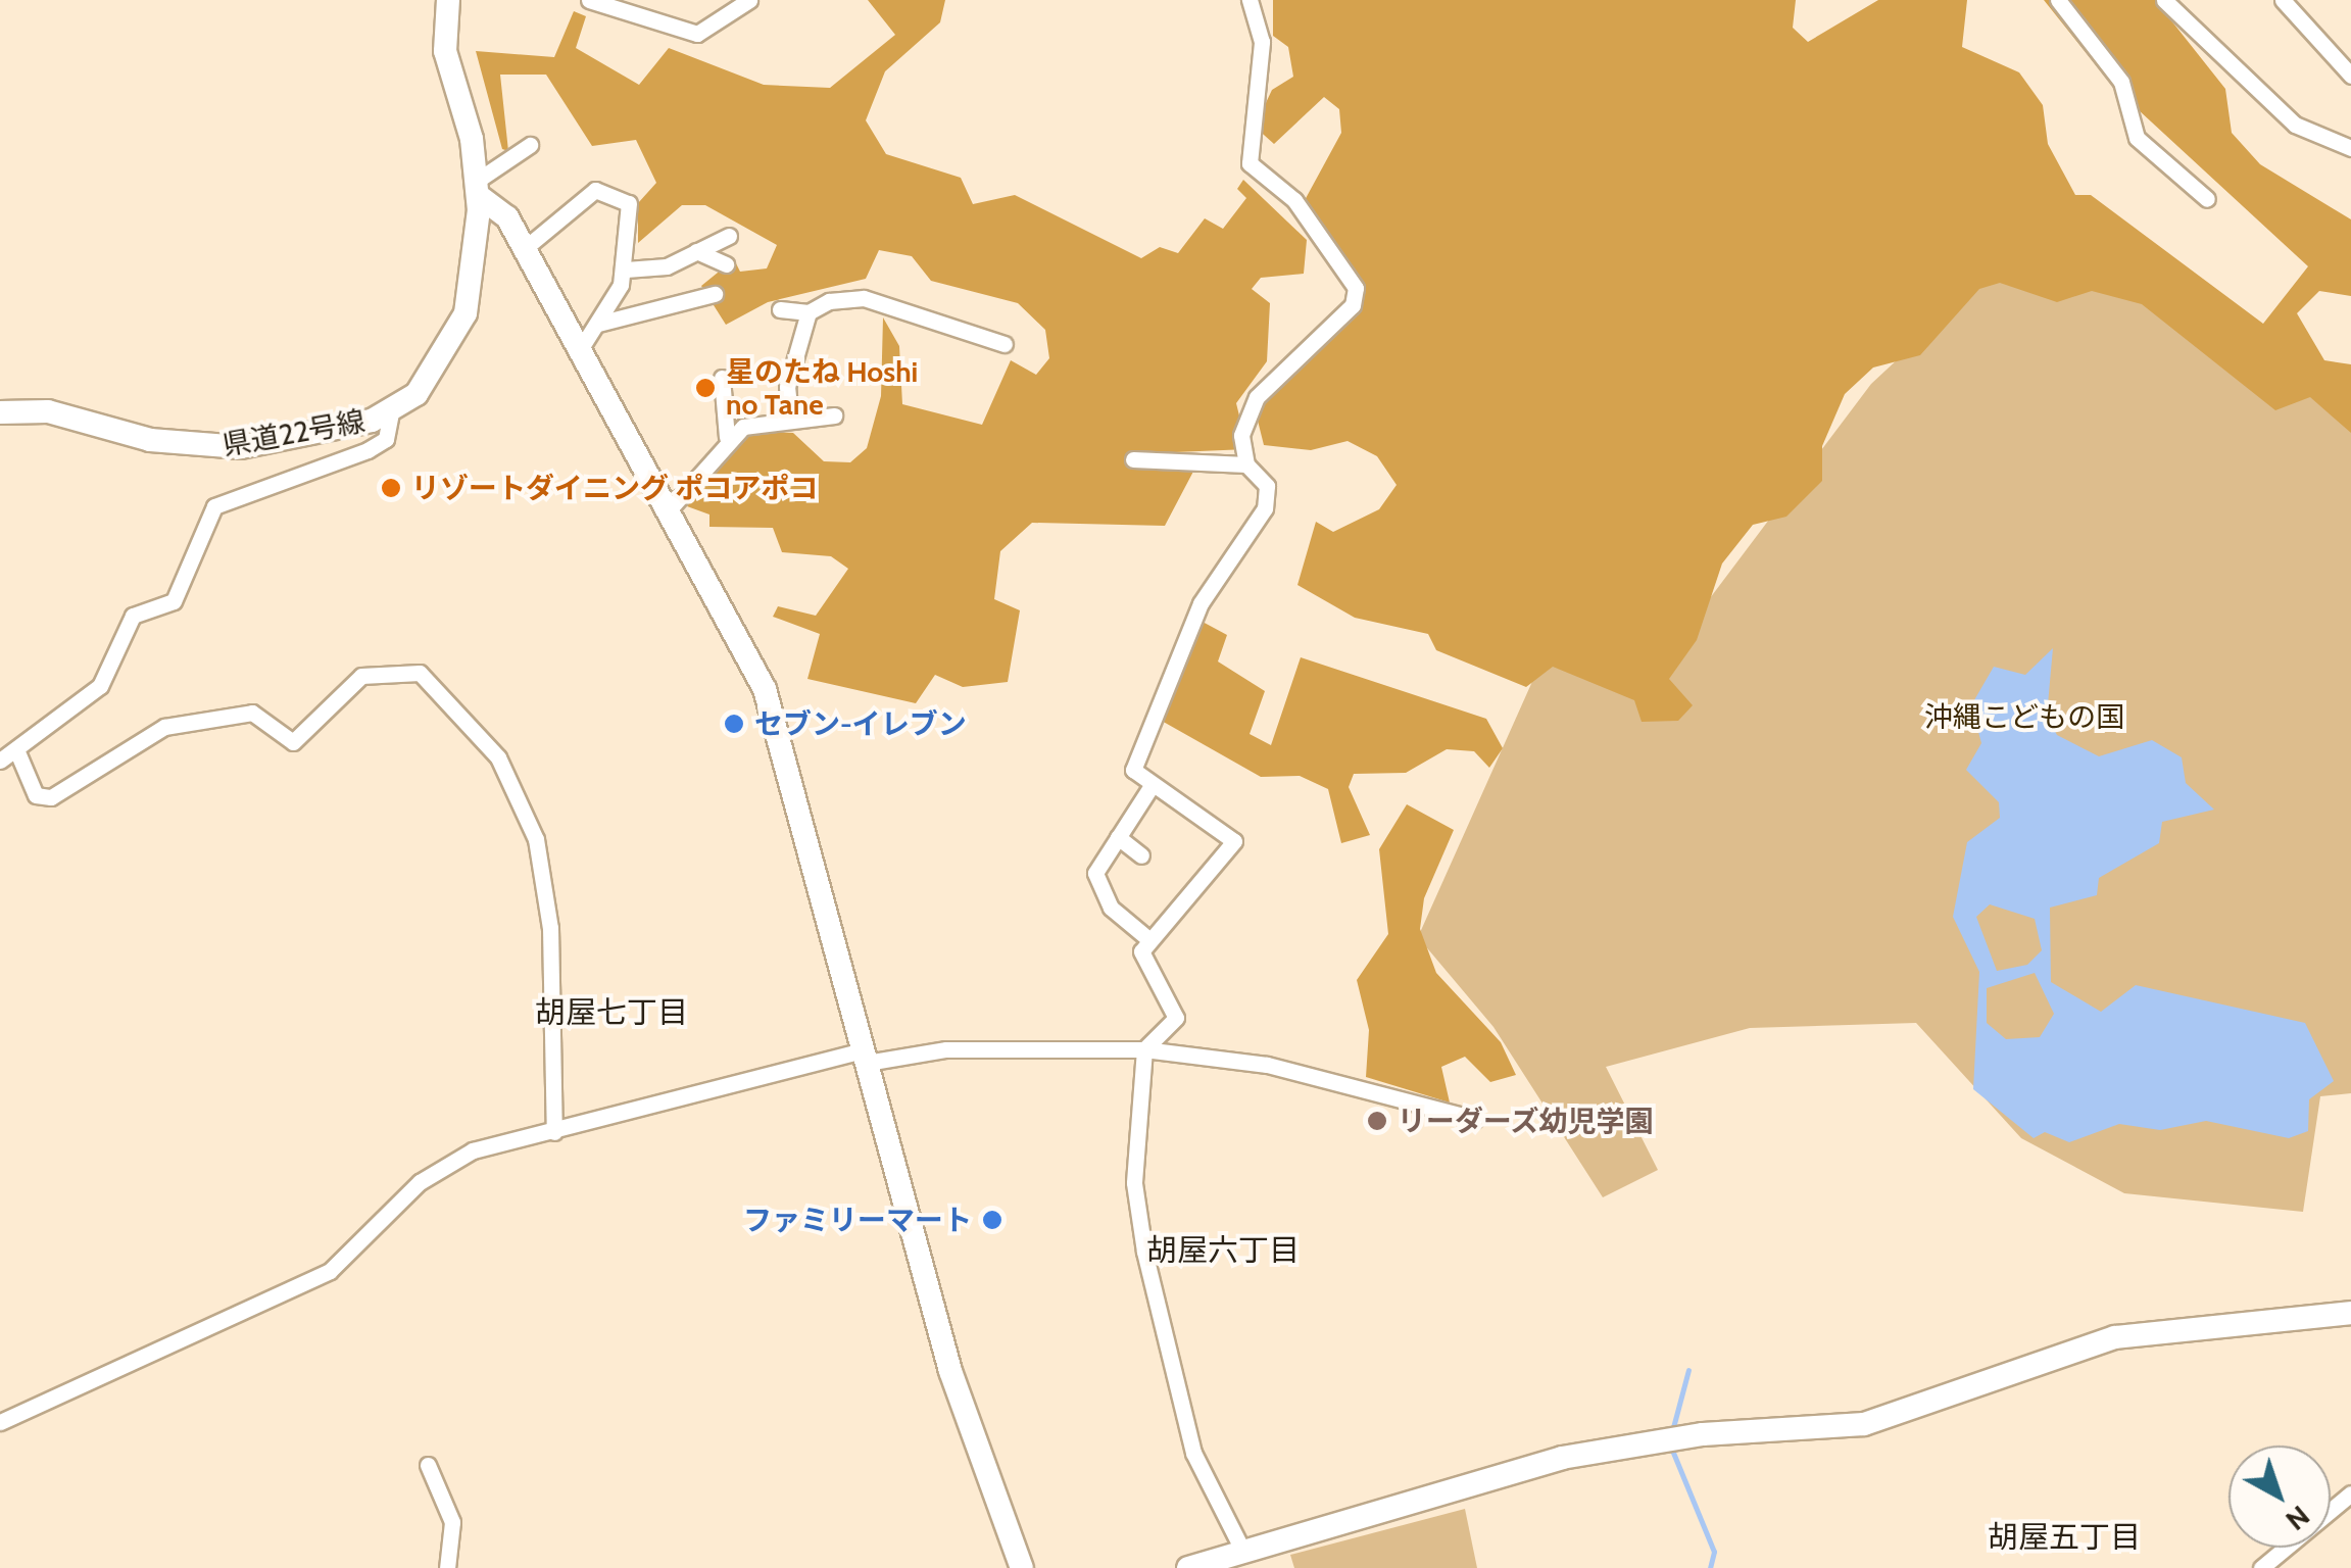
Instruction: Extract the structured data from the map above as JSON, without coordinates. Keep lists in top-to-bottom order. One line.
{"streets":{"street":["県道22号線"]},"districts":["胡屋七丁目","胡屋六丁目","胡屋五丁目"],"parks":["沖縄こどもの国"],"places":["星のたね Hoshi no Tane","リゾートダイニング ポコアポコ","セブン-イレブン","リーダーズ幼児学園","ファミリーマート"],"north":"bottom right"}
